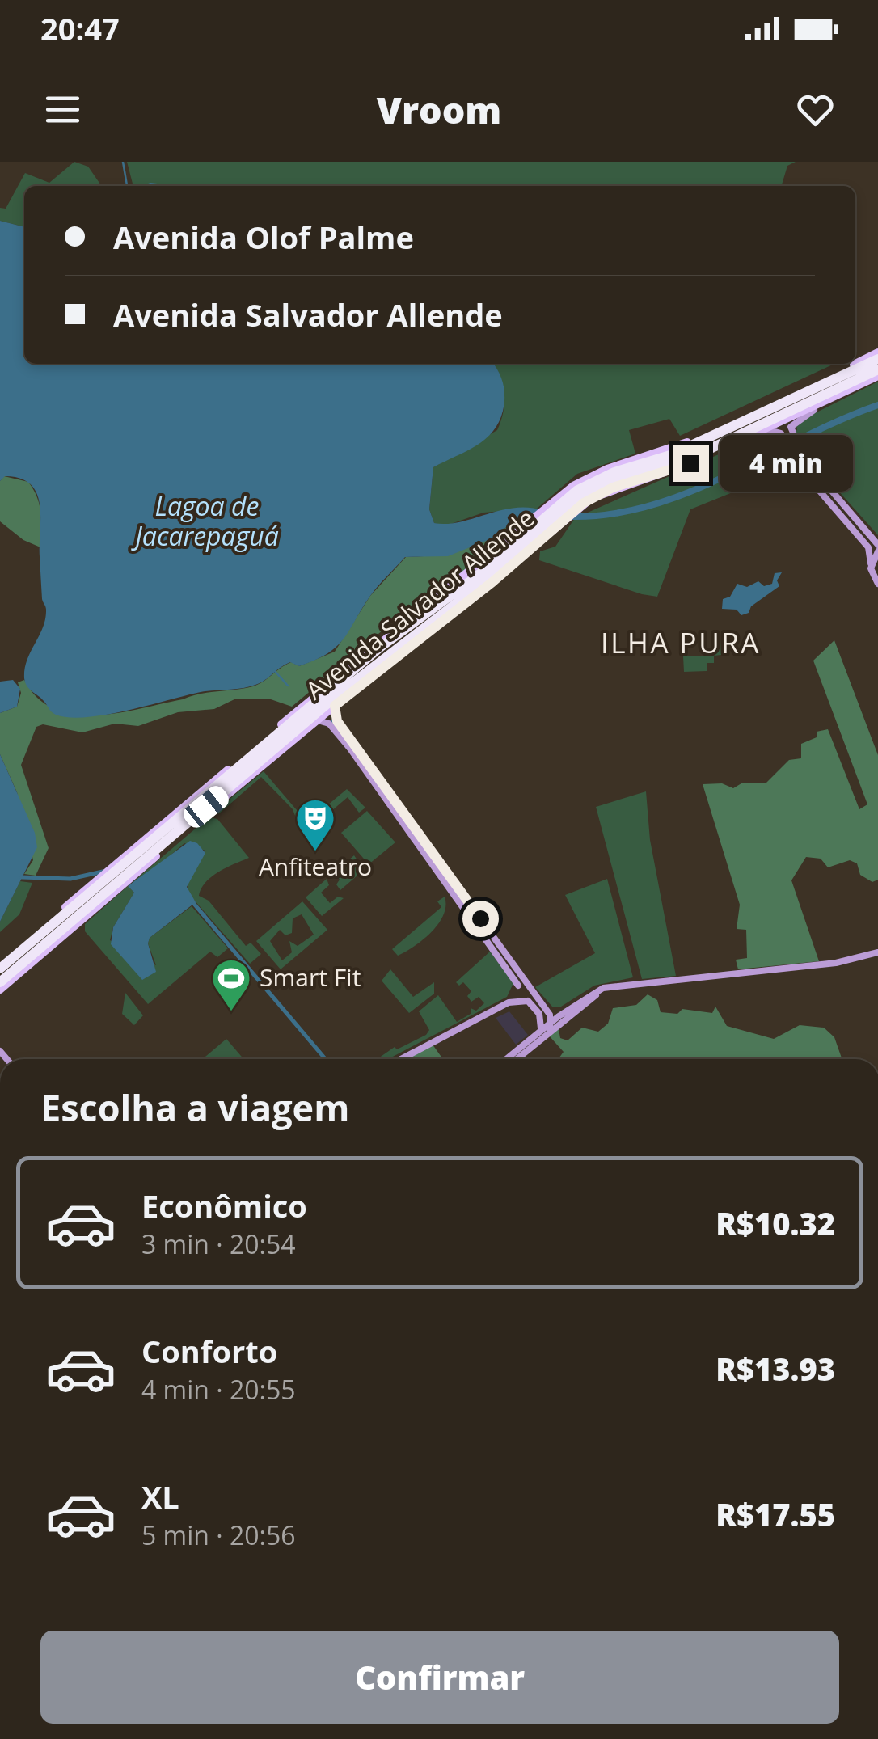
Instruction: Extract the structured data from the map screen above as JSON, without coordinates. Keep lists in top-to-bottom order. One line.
{"streets":{"highway":["Avenida Salvador Allende"]},"districts":["ILHA PURA"],"water":["Lagoa de Jacarepaguá"],"places":{"theatre":["Anfiteatro"],"sports":["Smart Fit"]},"page":{"status":"20:47","header":"Vroom","banner":["Avenida Olof Palme","Avenida Salvador Allende"],"bubble":"4 min","heading":"Escolha a viagem","list":[{"name":"Econômico","note":"3 min · 20:54","value":"R$10.32"},{"name":"Conforto","note":"4 min · 20:55","value":"R$13.93"},{"name":"XL","note":"5 min · 20:56","value":"R$17.55"}],"buttons":"Confirmar"}}
